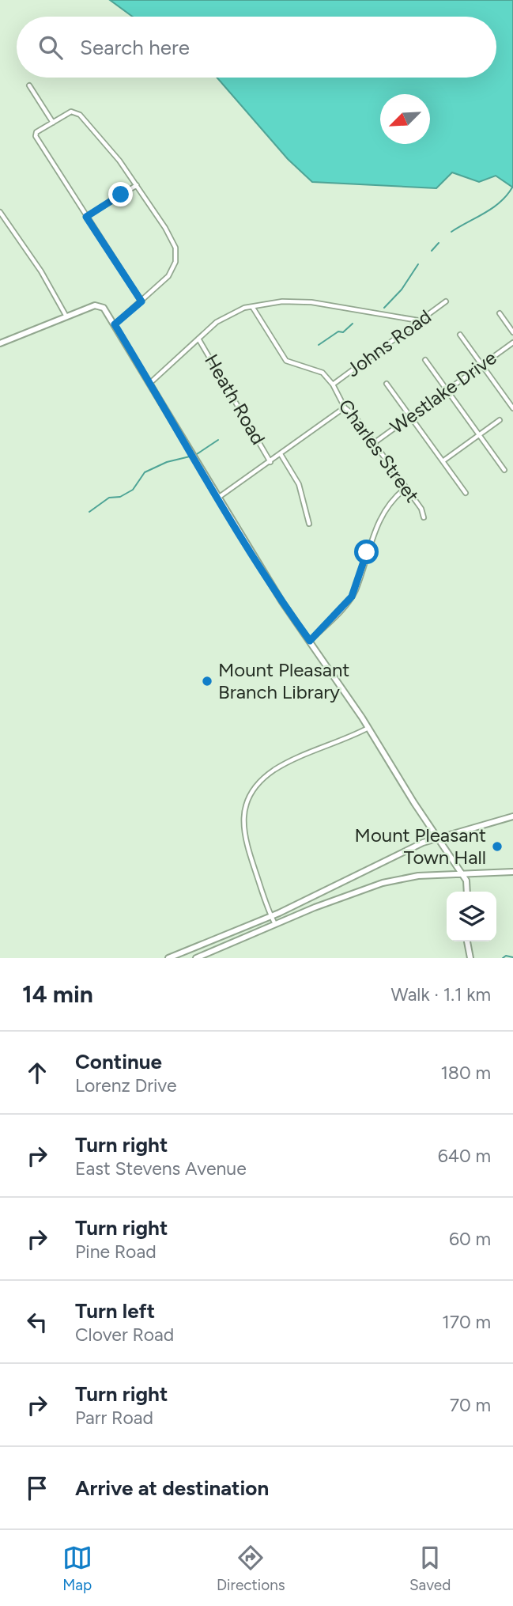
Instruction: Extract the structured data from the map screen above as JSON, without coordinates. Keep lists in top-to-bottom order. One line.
{"streets":{"street":["Johns Road","Westlake Drive","Heath Road","Charles Street"]},"crossings":[["Johns Road","Charles Street"],["Westlake Drive","Charles Street"]],"places":["Mount Pleasant Branch Library","Mount Pleasant Town Hall"],"north":"bottom left","page":{"search":"Search here","heading":["14 min","Walk · 1.1 km"],"list":[["Continue","Lorenz Drive","180 m"],["Turn right","East Stevens Avenue","640 m"],["Turn right","Pine Road","60 m"],["Turn left","Clover Road","170 m"],["Turn right","Parr Road","70 m"],"Arrive at destination"],"nav":["Map","Directions","Saved"]}}
